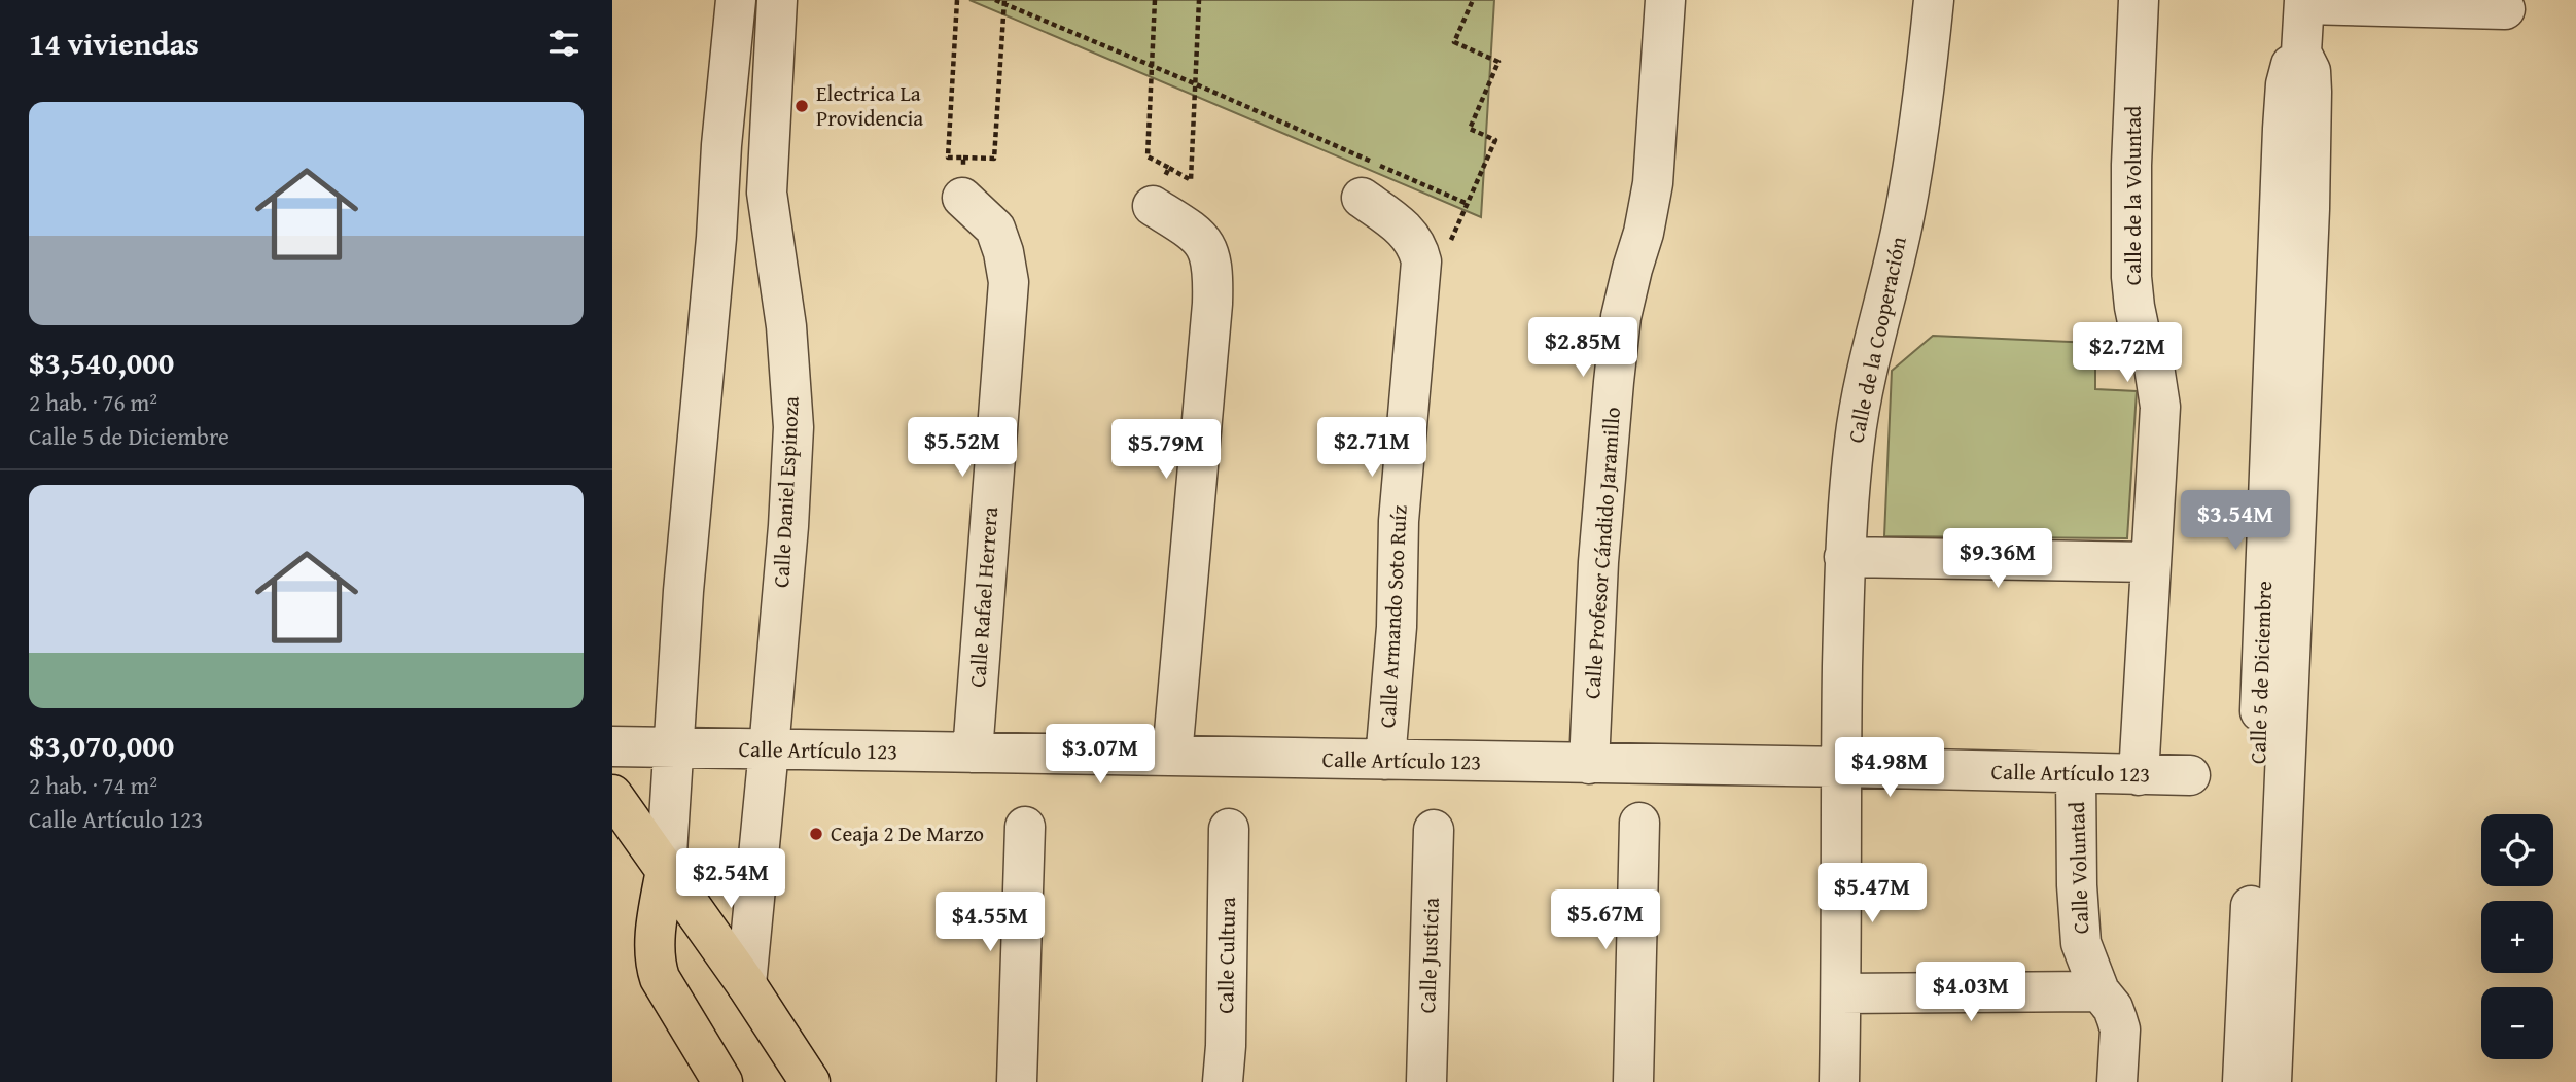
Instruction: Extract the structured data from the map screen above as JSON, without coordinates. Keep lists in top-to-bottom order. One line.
{"streets":{"street":["Calle de la Voluntad","Calle de la Cooperación","Calle Daniel Espinoza","Calle Profesor Cándido Jaramillo","Calle Rafael Herrera","Calle Armando Soto Ruíz","Calle 5 de Diciembre","Calle Artículo 123","Calle Voluntad","Calle Cultura","Calle Justicia"]},"crossings":[["Calle de la Voluntad","Calle Artículo 123"],["Calle de la Cooperación","Calle Artículo 123"],["Calle Daniel Espinoza","Calle Artículo 123"],["Calle Profesor Cándido Jaramillo","Calle Artículo 123"],["Calle Rafael Herrera","Calle Artículo 123"],["Calle Armando Soto Ruíz","Calle Artículo 123"],["Calle Artículo 123","Calle Voluntad"]],"places":["Electrica La Providencia","Ceaja 2 De Marzo"],"page":{"heading":"14 viviendas","list":[{"name":"$3,540,000","note":"2 hab. · 76 m² · Calle 5 de Diciembre"},{"name":"$3,070,000","note":"2 hab. · 74 m² · Calle Artículo 123"}],"price":["$2.85M","$2.72M","$5.52M","$2.71M","$5.79M","$3.54M","$9.36M","$3.07M","$4.98M","$2.54M","$5.47M","$5.67M","$4.55M","$4.03M"],"map_buttons":["+","−"]}}
